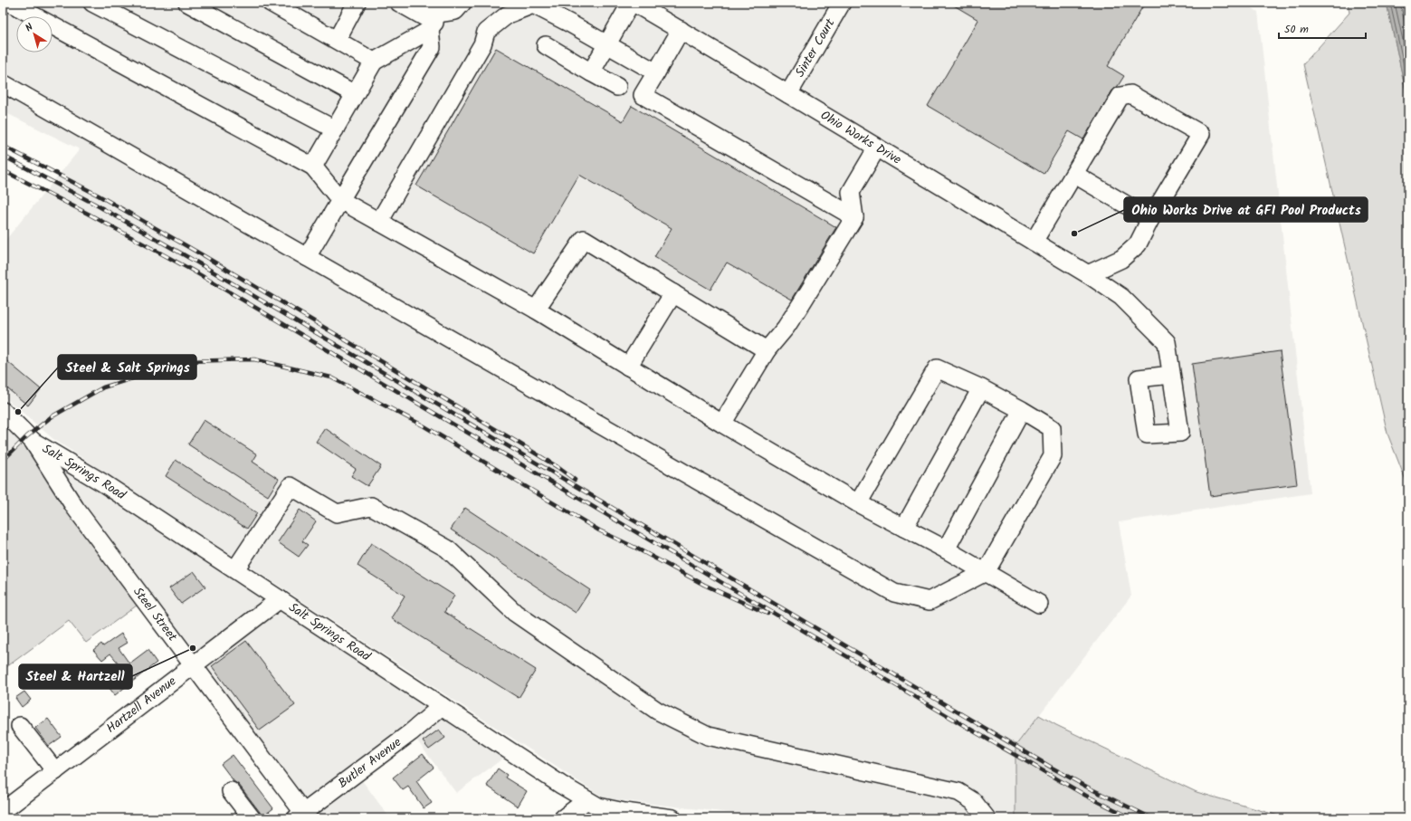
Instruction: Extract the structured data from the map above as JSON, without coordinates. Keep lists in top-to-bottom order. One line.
{"streets":{"street":["Sinter Court","Ohio Works Drive","Salt Springs Road","Steel Street","Hartzell Avenue","Butler Avenue"]},"crossings":[["Sinter Court","Ohio Works Drive"],["Salt Springs Road","Steel Street"],["Salt Springs Road","Hartzell Avenue"],["Salt Springs Road","Butler Avenue"],["Steel Street","Hartzell Avenue"],["Steel Street","Butler Avenue"]],"places":["Ohio Works Drive at GFI Pool Products","Steel & Salt Springs","Steel & Hartzell"],"scale_bar":"50 m","north":"top left"}
